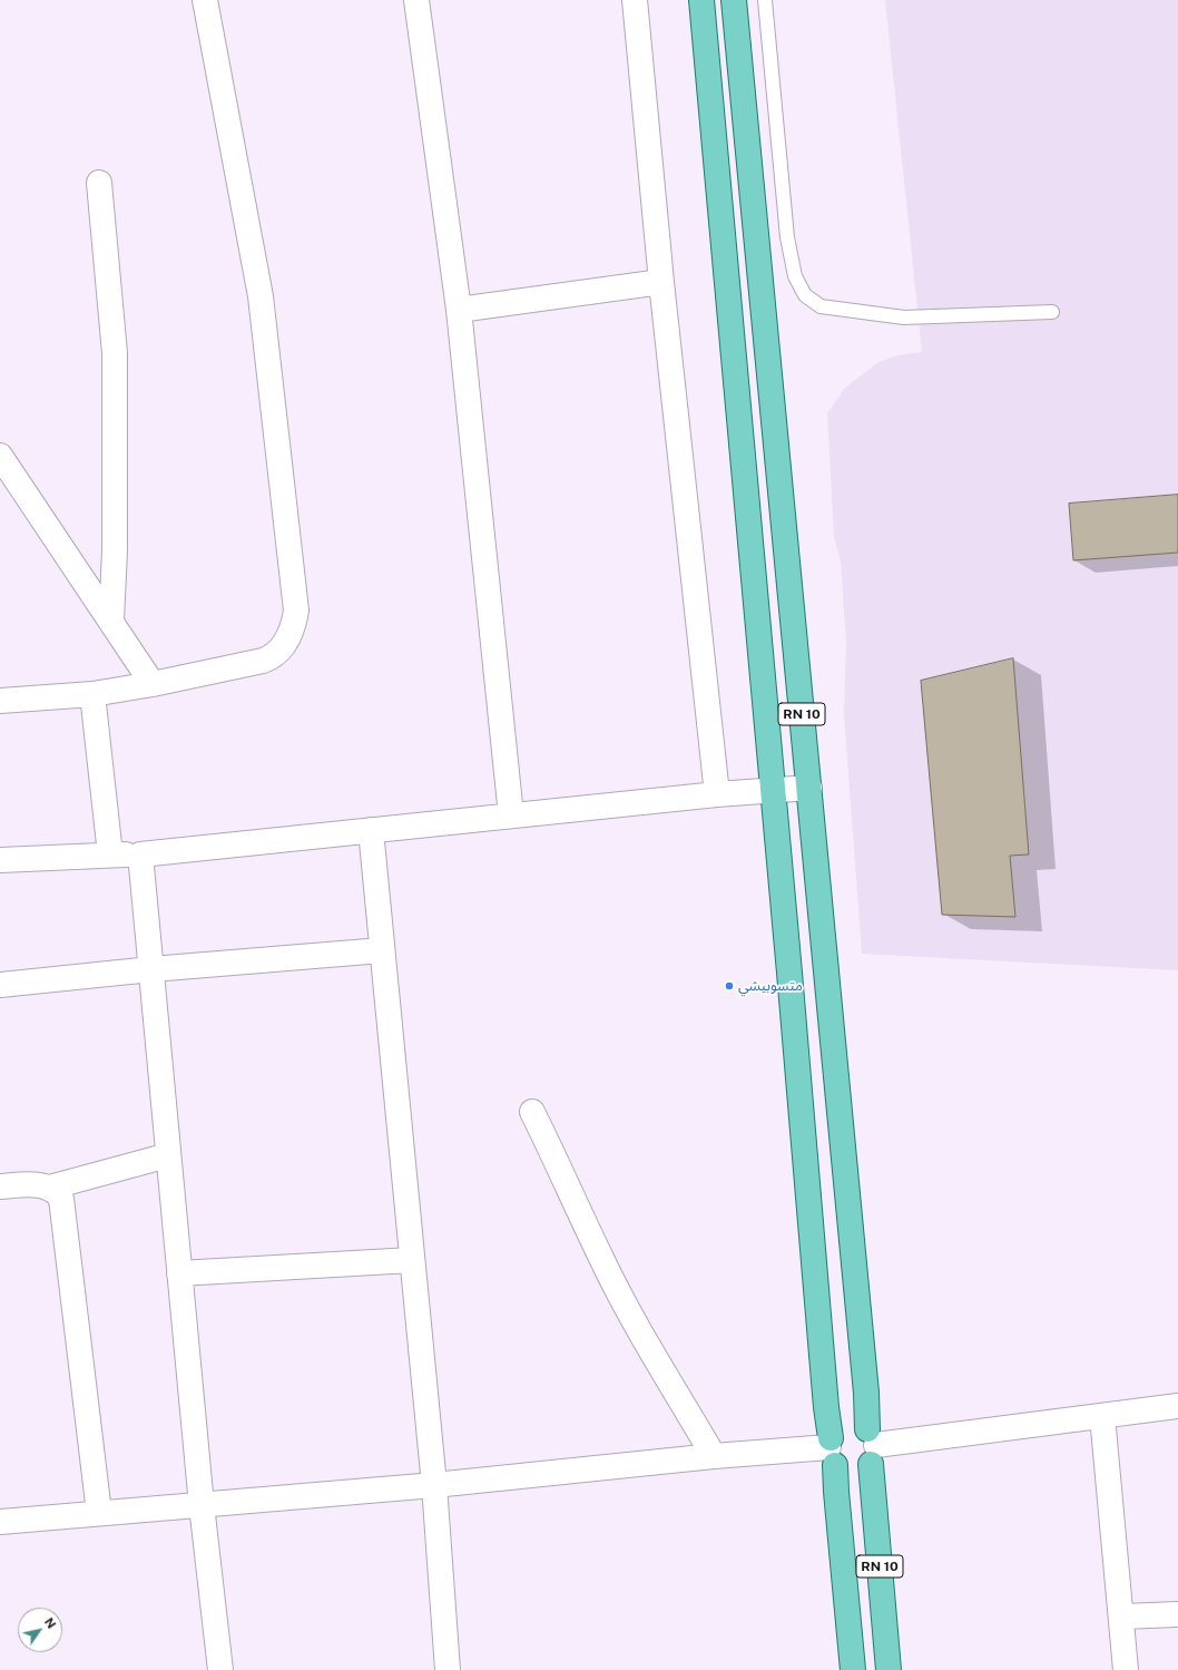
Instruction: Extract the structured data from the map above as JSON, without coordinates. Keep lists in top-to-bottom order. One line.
{"streets":{"main road":["RN 10"]},"places":["متسوبيشي"],"north":"top right"}
